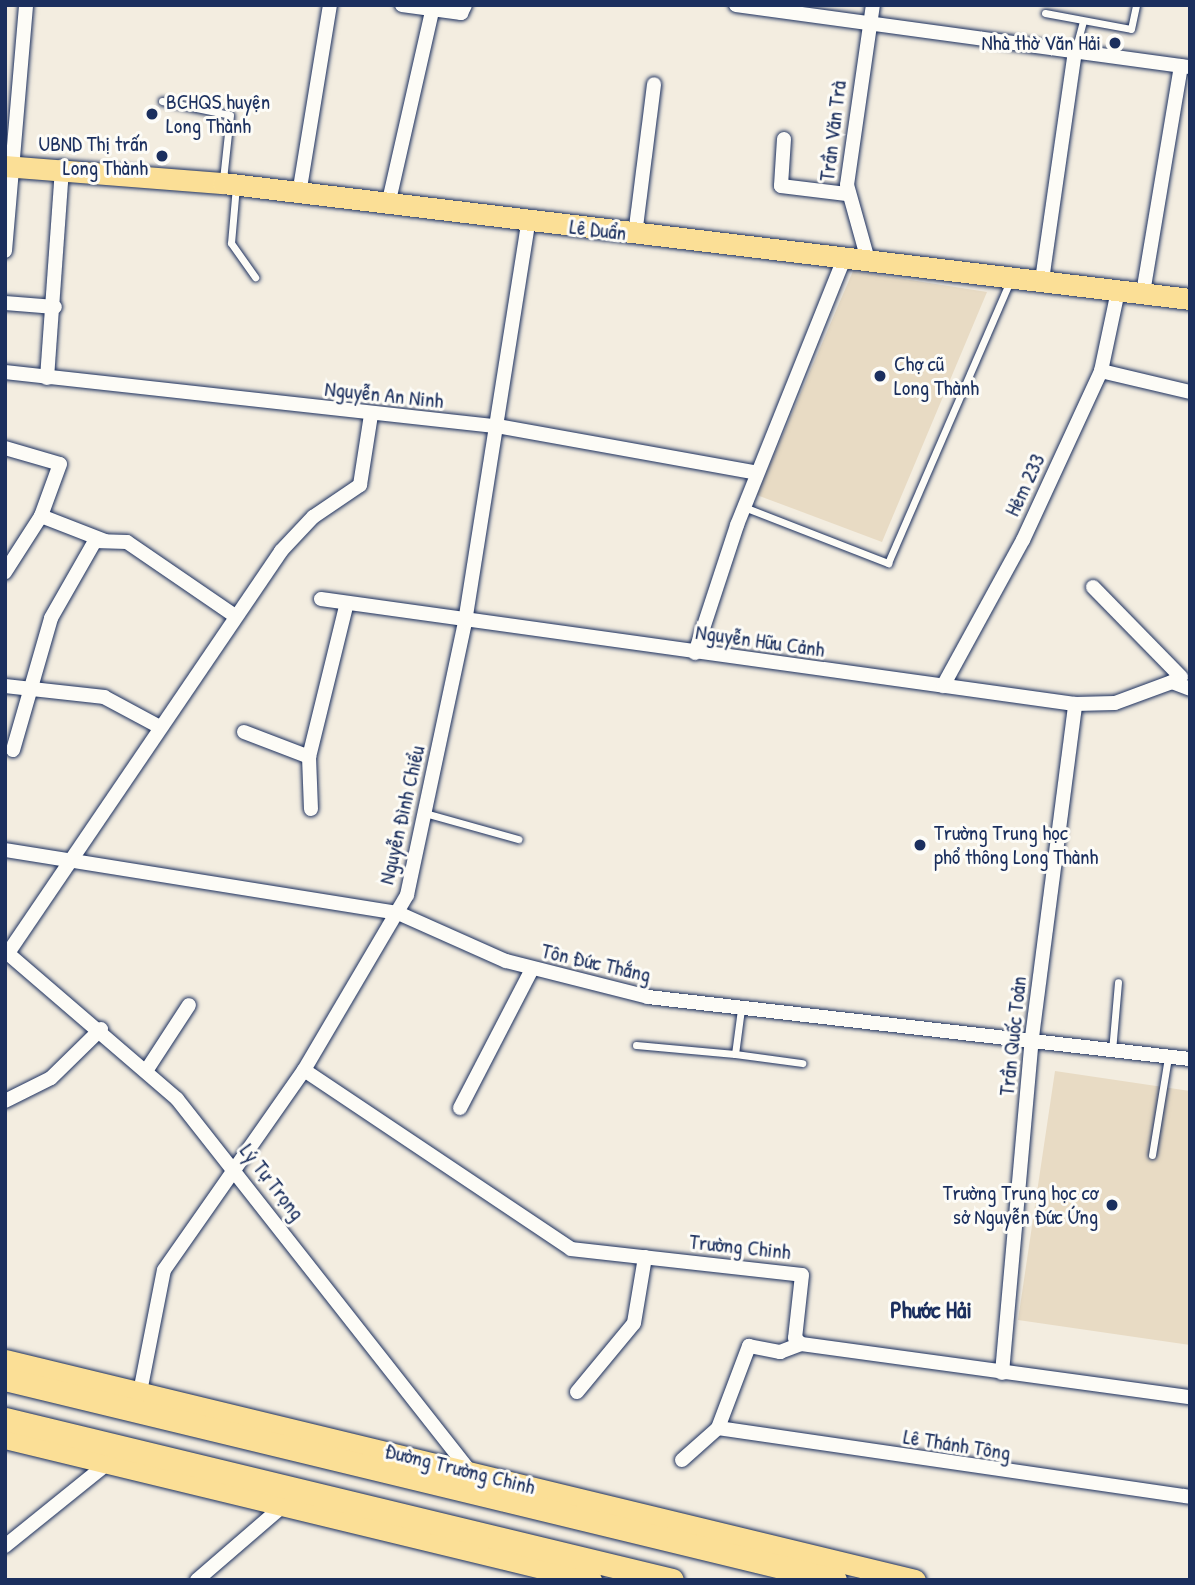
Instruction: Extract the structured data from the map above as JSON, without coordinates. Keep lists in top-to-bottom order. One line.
{"streets":{"highway":["Đường Trường Chinh"],"main road":["Lê Duẩn"],"street":["Trần Văn Trà","Nguyễn An Ninh","Hẻm 233","Nguyễn Hữu Cảnh","Nguyễn Đình Chiểu","Tôn Đức Thắng","Trần Quốc Toản","Lý Tự Trọng","Trường Chinh","Lê Thánh Tông"]},"crossings":[["Trần Văn Trà","Lê Duẩn"],["Lê Duẩn","Hẻm 233"],["Lê Duẩn","Nguyễn Đình Chiểu"],["Nguyễn An Ninh","Nguyễn Đình Chiểu"],["Hẻm 233","Nguyễn Hữu Cảnh"],["Nguyễn Hữu Cảnh","Nguyễn Đình Chiểu"],["Nguyễn Hữu Cảnh","Trần Quốc Toản"],["Nguyễn Đình Chiểu","Tôn Đức Thắng"],["Nguyễn Đình Chiểu","Lý Tự Trọng"],["Nguyễn Đình Chiểu","Trường Chinh"],["Nguyễn Đình Chiểu","Đường Trường Chinh"],["Tôn Đức Thắng","Trần Quốc Toản"],["Lý Tự Trọng","Đường Trường Chinh"]],"districts":["Phước Hải"],"places":["Nhà thờ Văn Hải","BCHQS huyện Long Thành","UBND Thị trấn Long Thành","Chợ cũ Long Thành","Trường Trung học phổ thông Long Thành","Trường Trung học cơ sở Nguyễn Đức Ứng"]}
